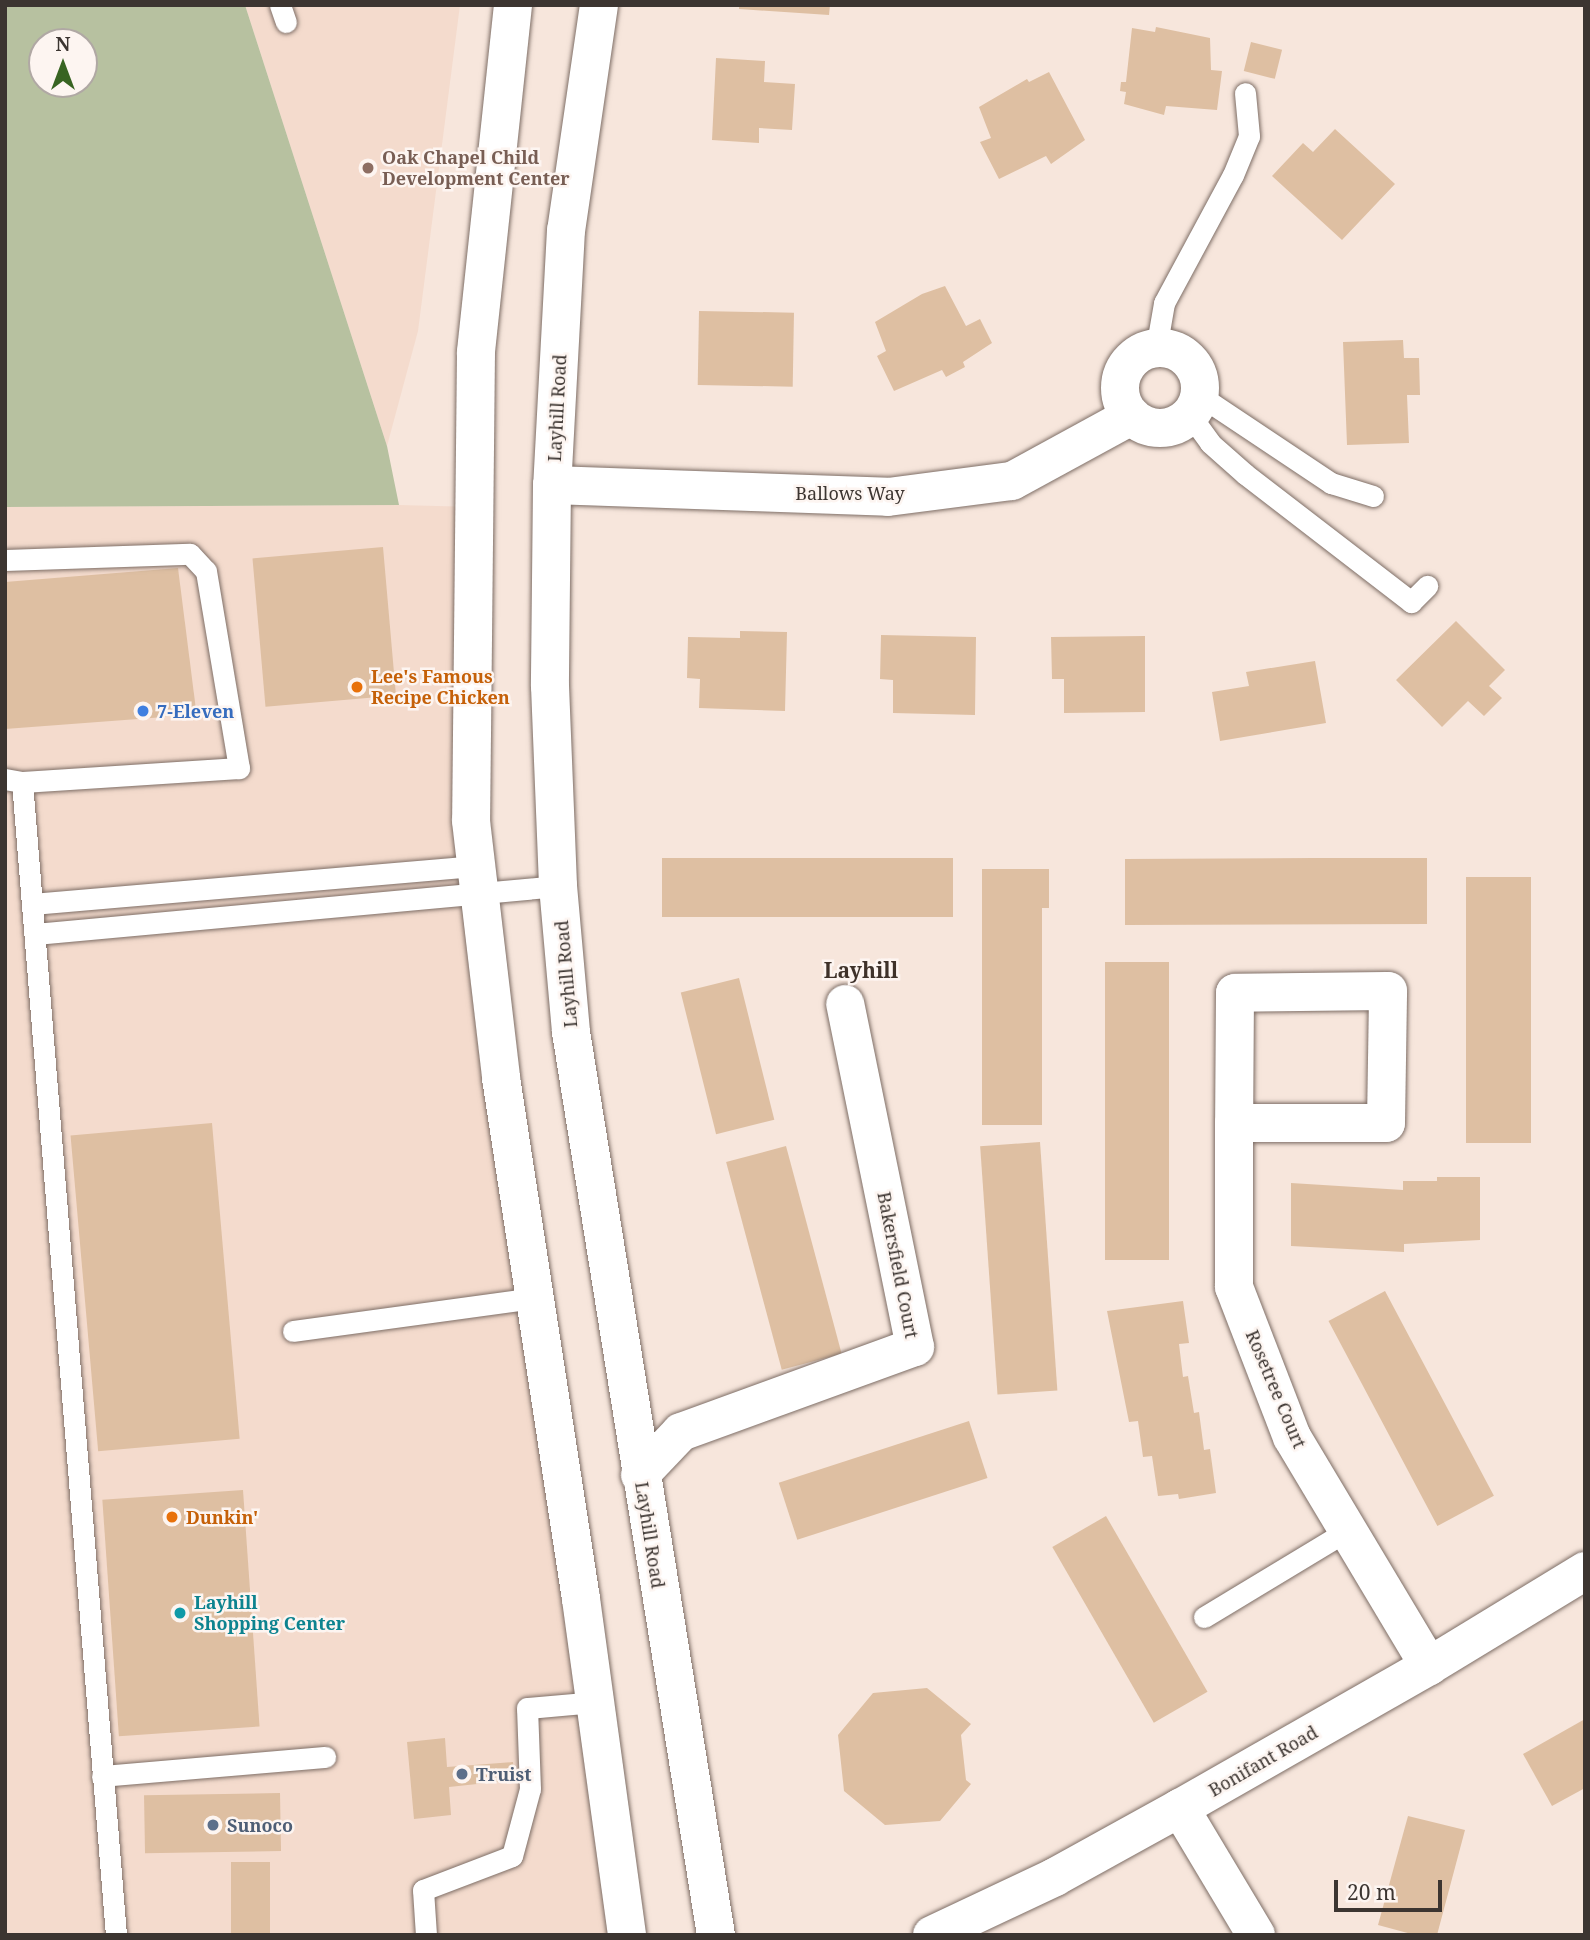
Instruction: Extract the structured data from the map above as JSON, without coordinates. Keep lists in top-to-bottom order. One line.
{"streets":{"main road":["Layhill Road","Ballows Way","Bakersfield Court","Rosetree Court","Bonifant Road"]},"crossings":[["Layhill Road","Ballows Way"],["Layhill Road","Bakersfield Court"],["Rosetree Court","Bonifant Road"]],"districts":["Layhill"],"places":["Oak Chapel Child Development Center","Lee's Famous Recipe Chicken","7-Eleven","Dunkin'","Layhill Shopping Center","Truist","Sunoco"],"scale_bar":"20 m","north":"top"}
